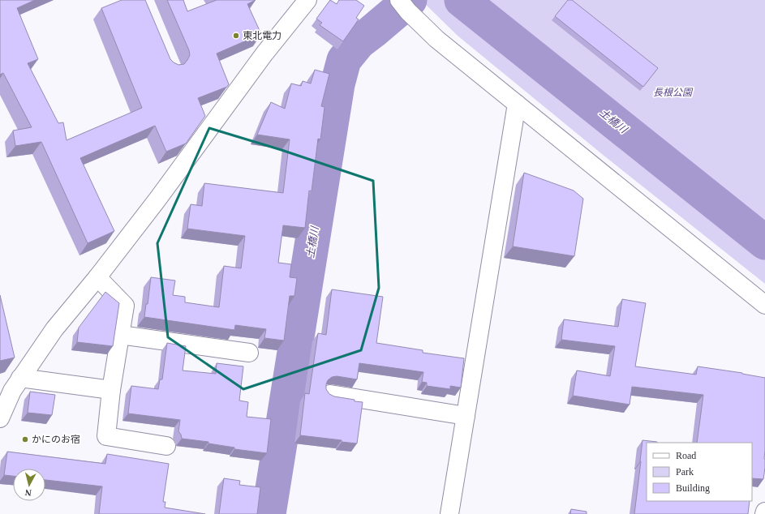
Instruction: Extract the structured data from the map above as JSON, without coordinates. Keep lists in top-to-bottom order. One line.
{"water":["土橋川"],"parks":["長根公園"],"places":["東北電力","かにのお宿"],"legend":["Road","Park","Building"],"north":"bottom"}
